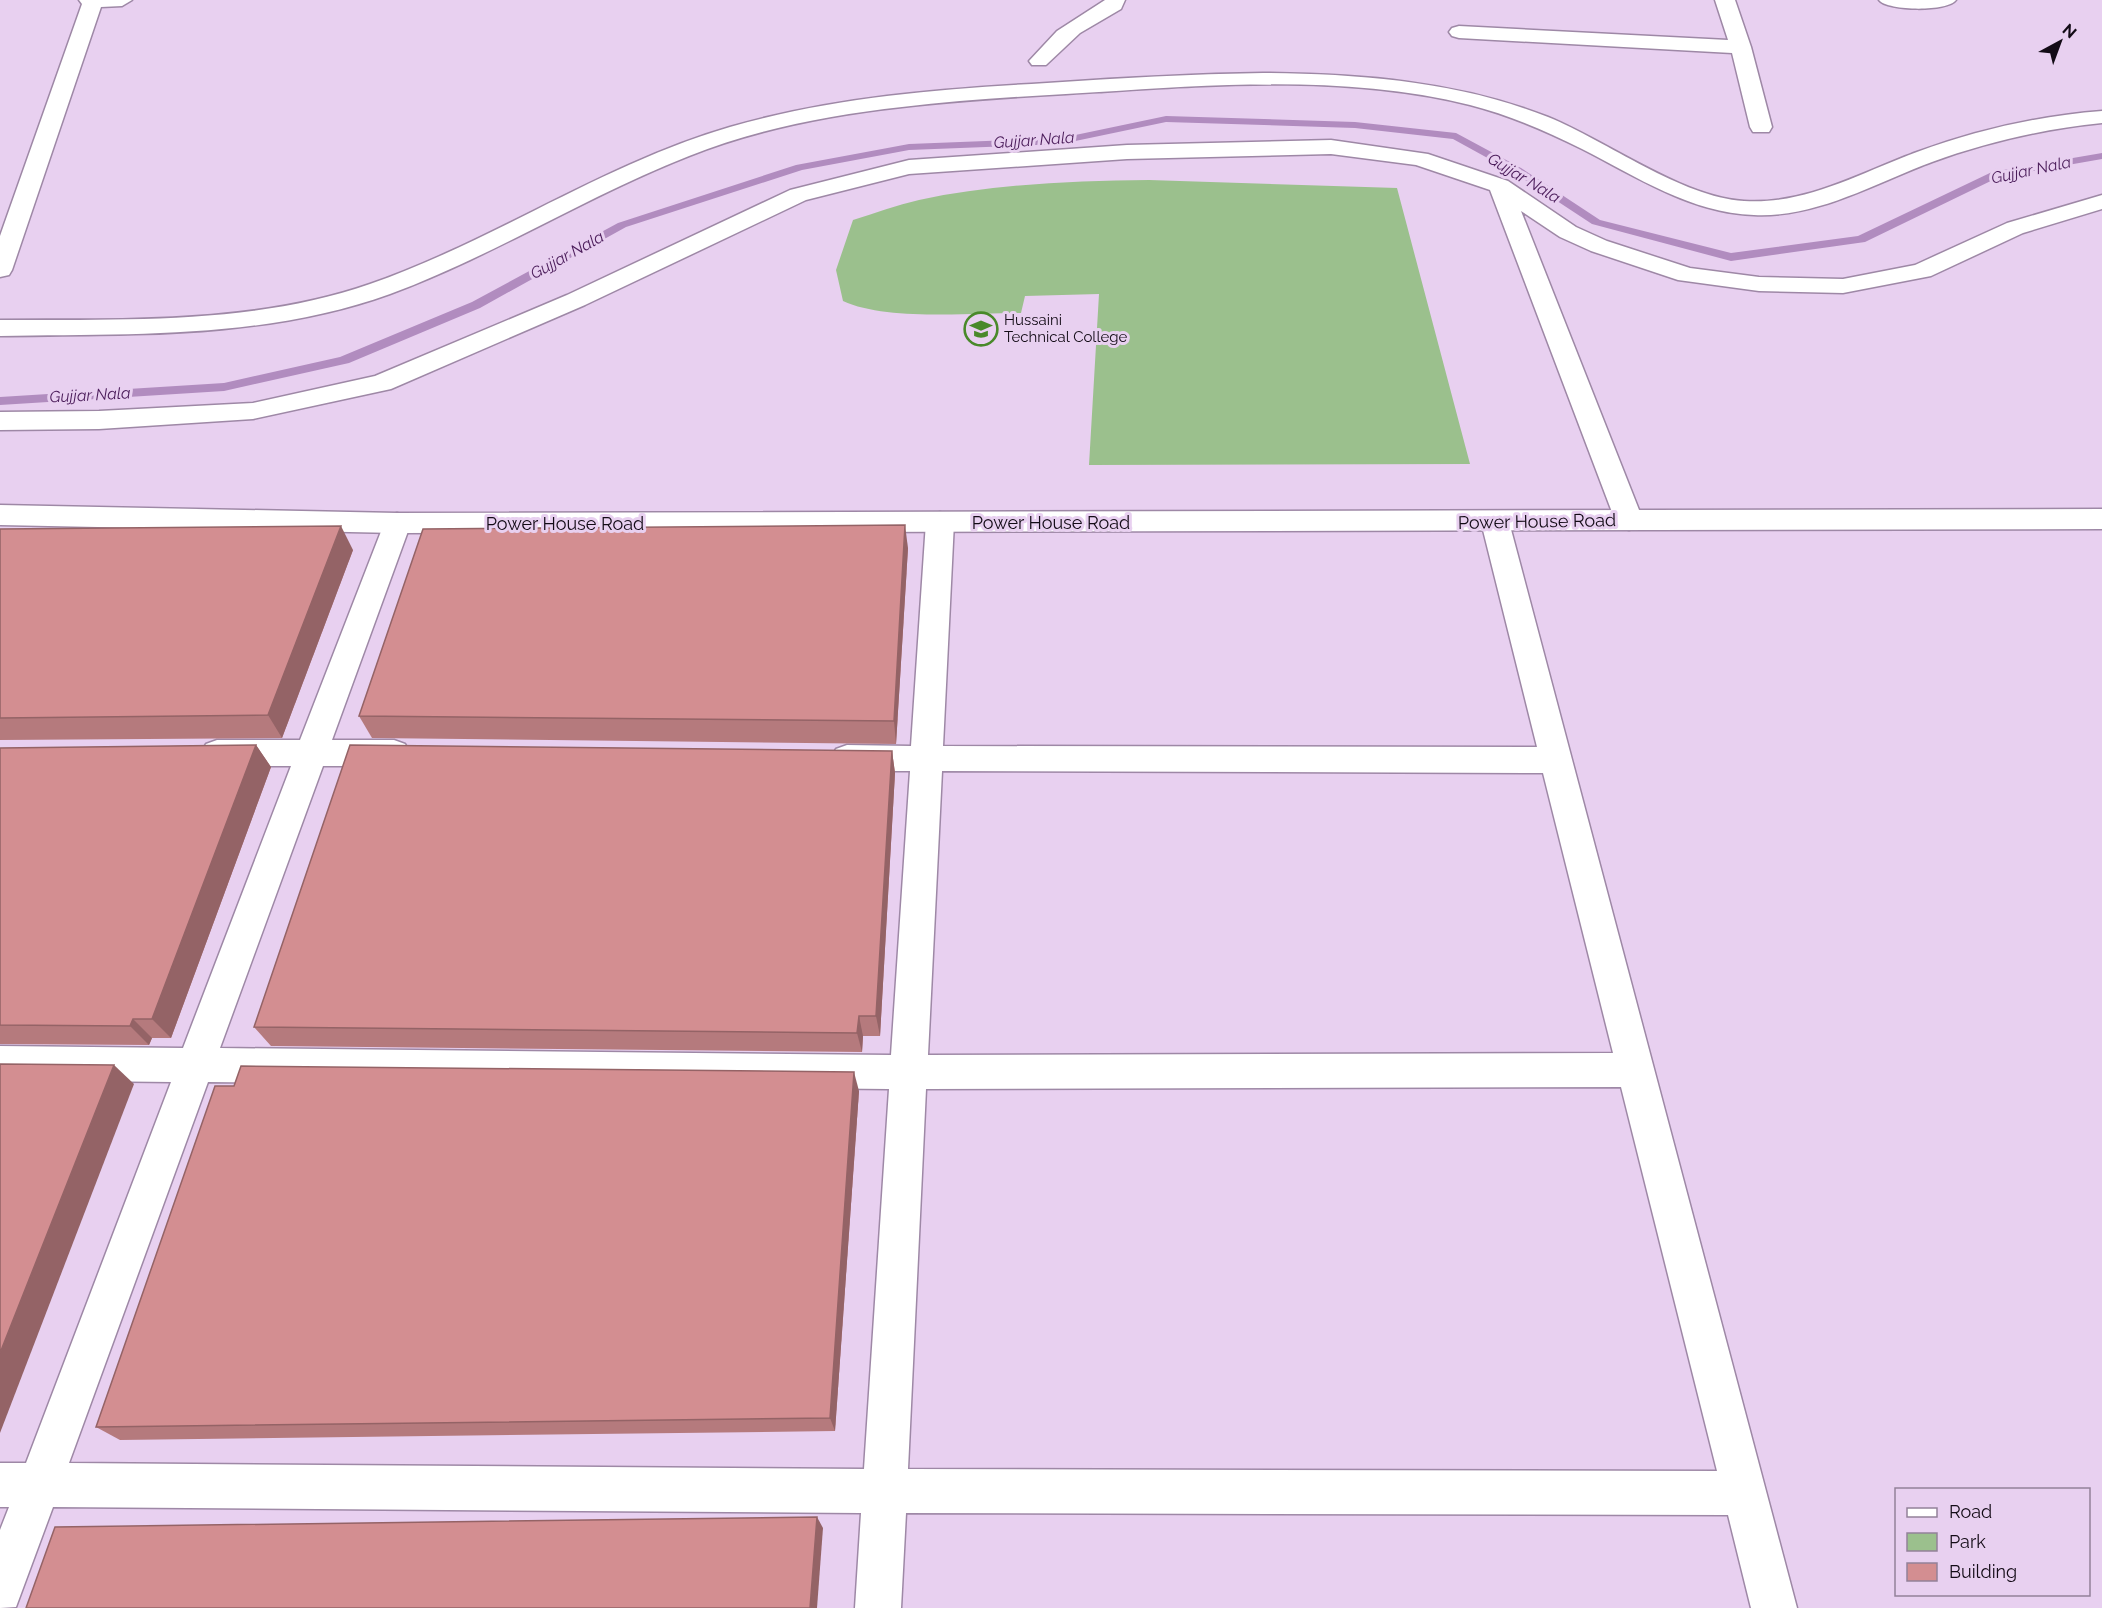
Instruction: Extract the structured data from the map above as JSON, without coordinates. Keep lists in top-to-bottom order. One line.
{"streets":{"street":["Power House Road"]},"water":["Gujjar Nala"],"places":{"school or university":["Hussaini Technical College"]},"legend":["Road","Park","Building"],"north":"top right"}
